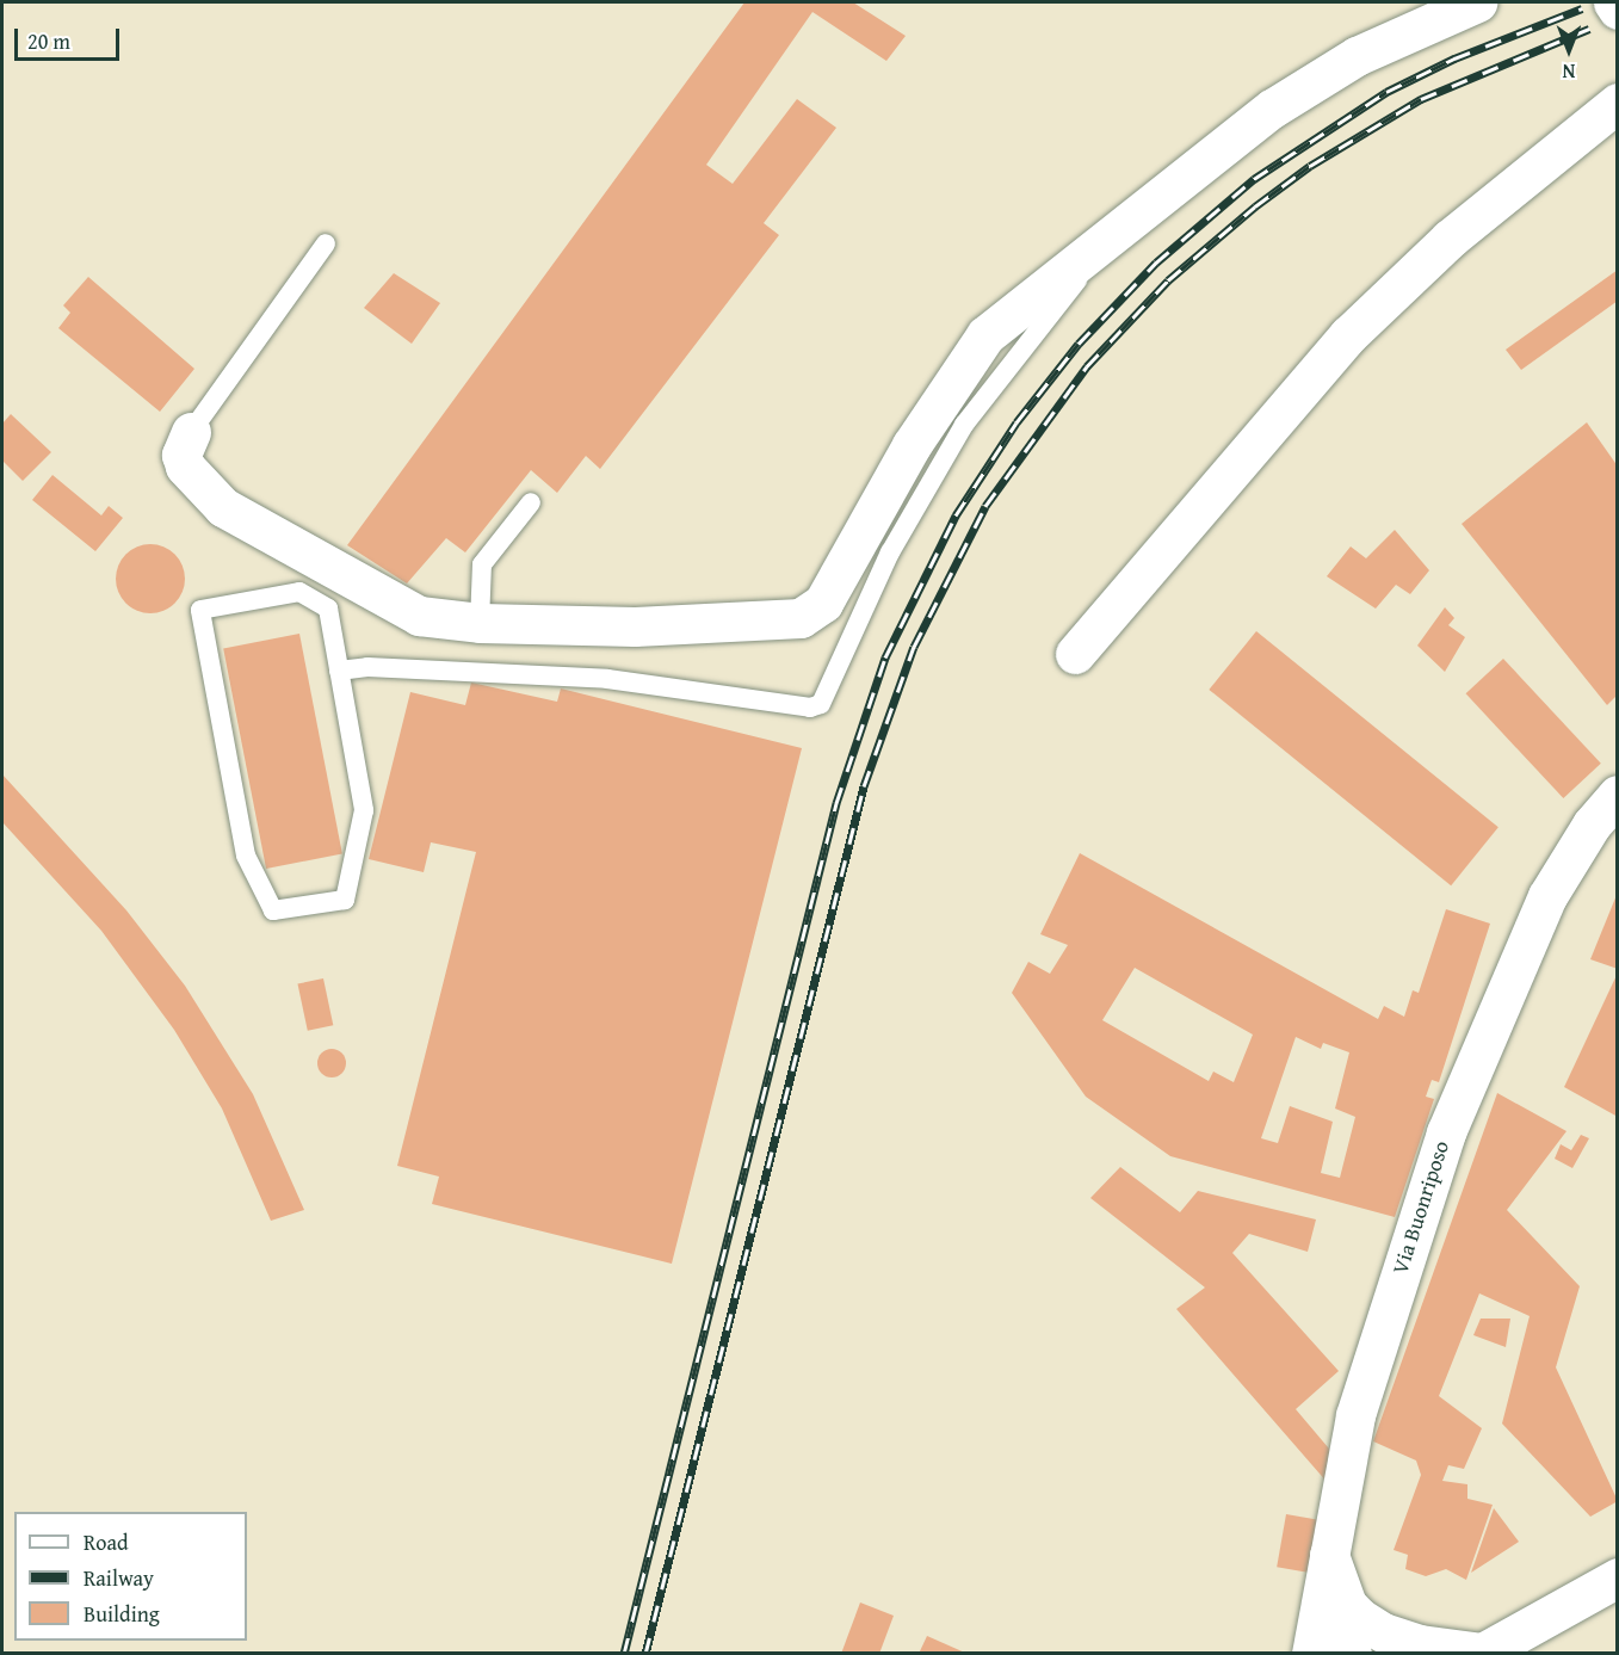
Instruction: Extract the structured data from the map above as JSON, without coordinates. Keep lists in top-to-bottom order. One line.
{"streets":{"street":["Via Buonriposo"]},"legend":["Road","Railway","Building"],"scale_bar":"20 m","north":"bottom"}
